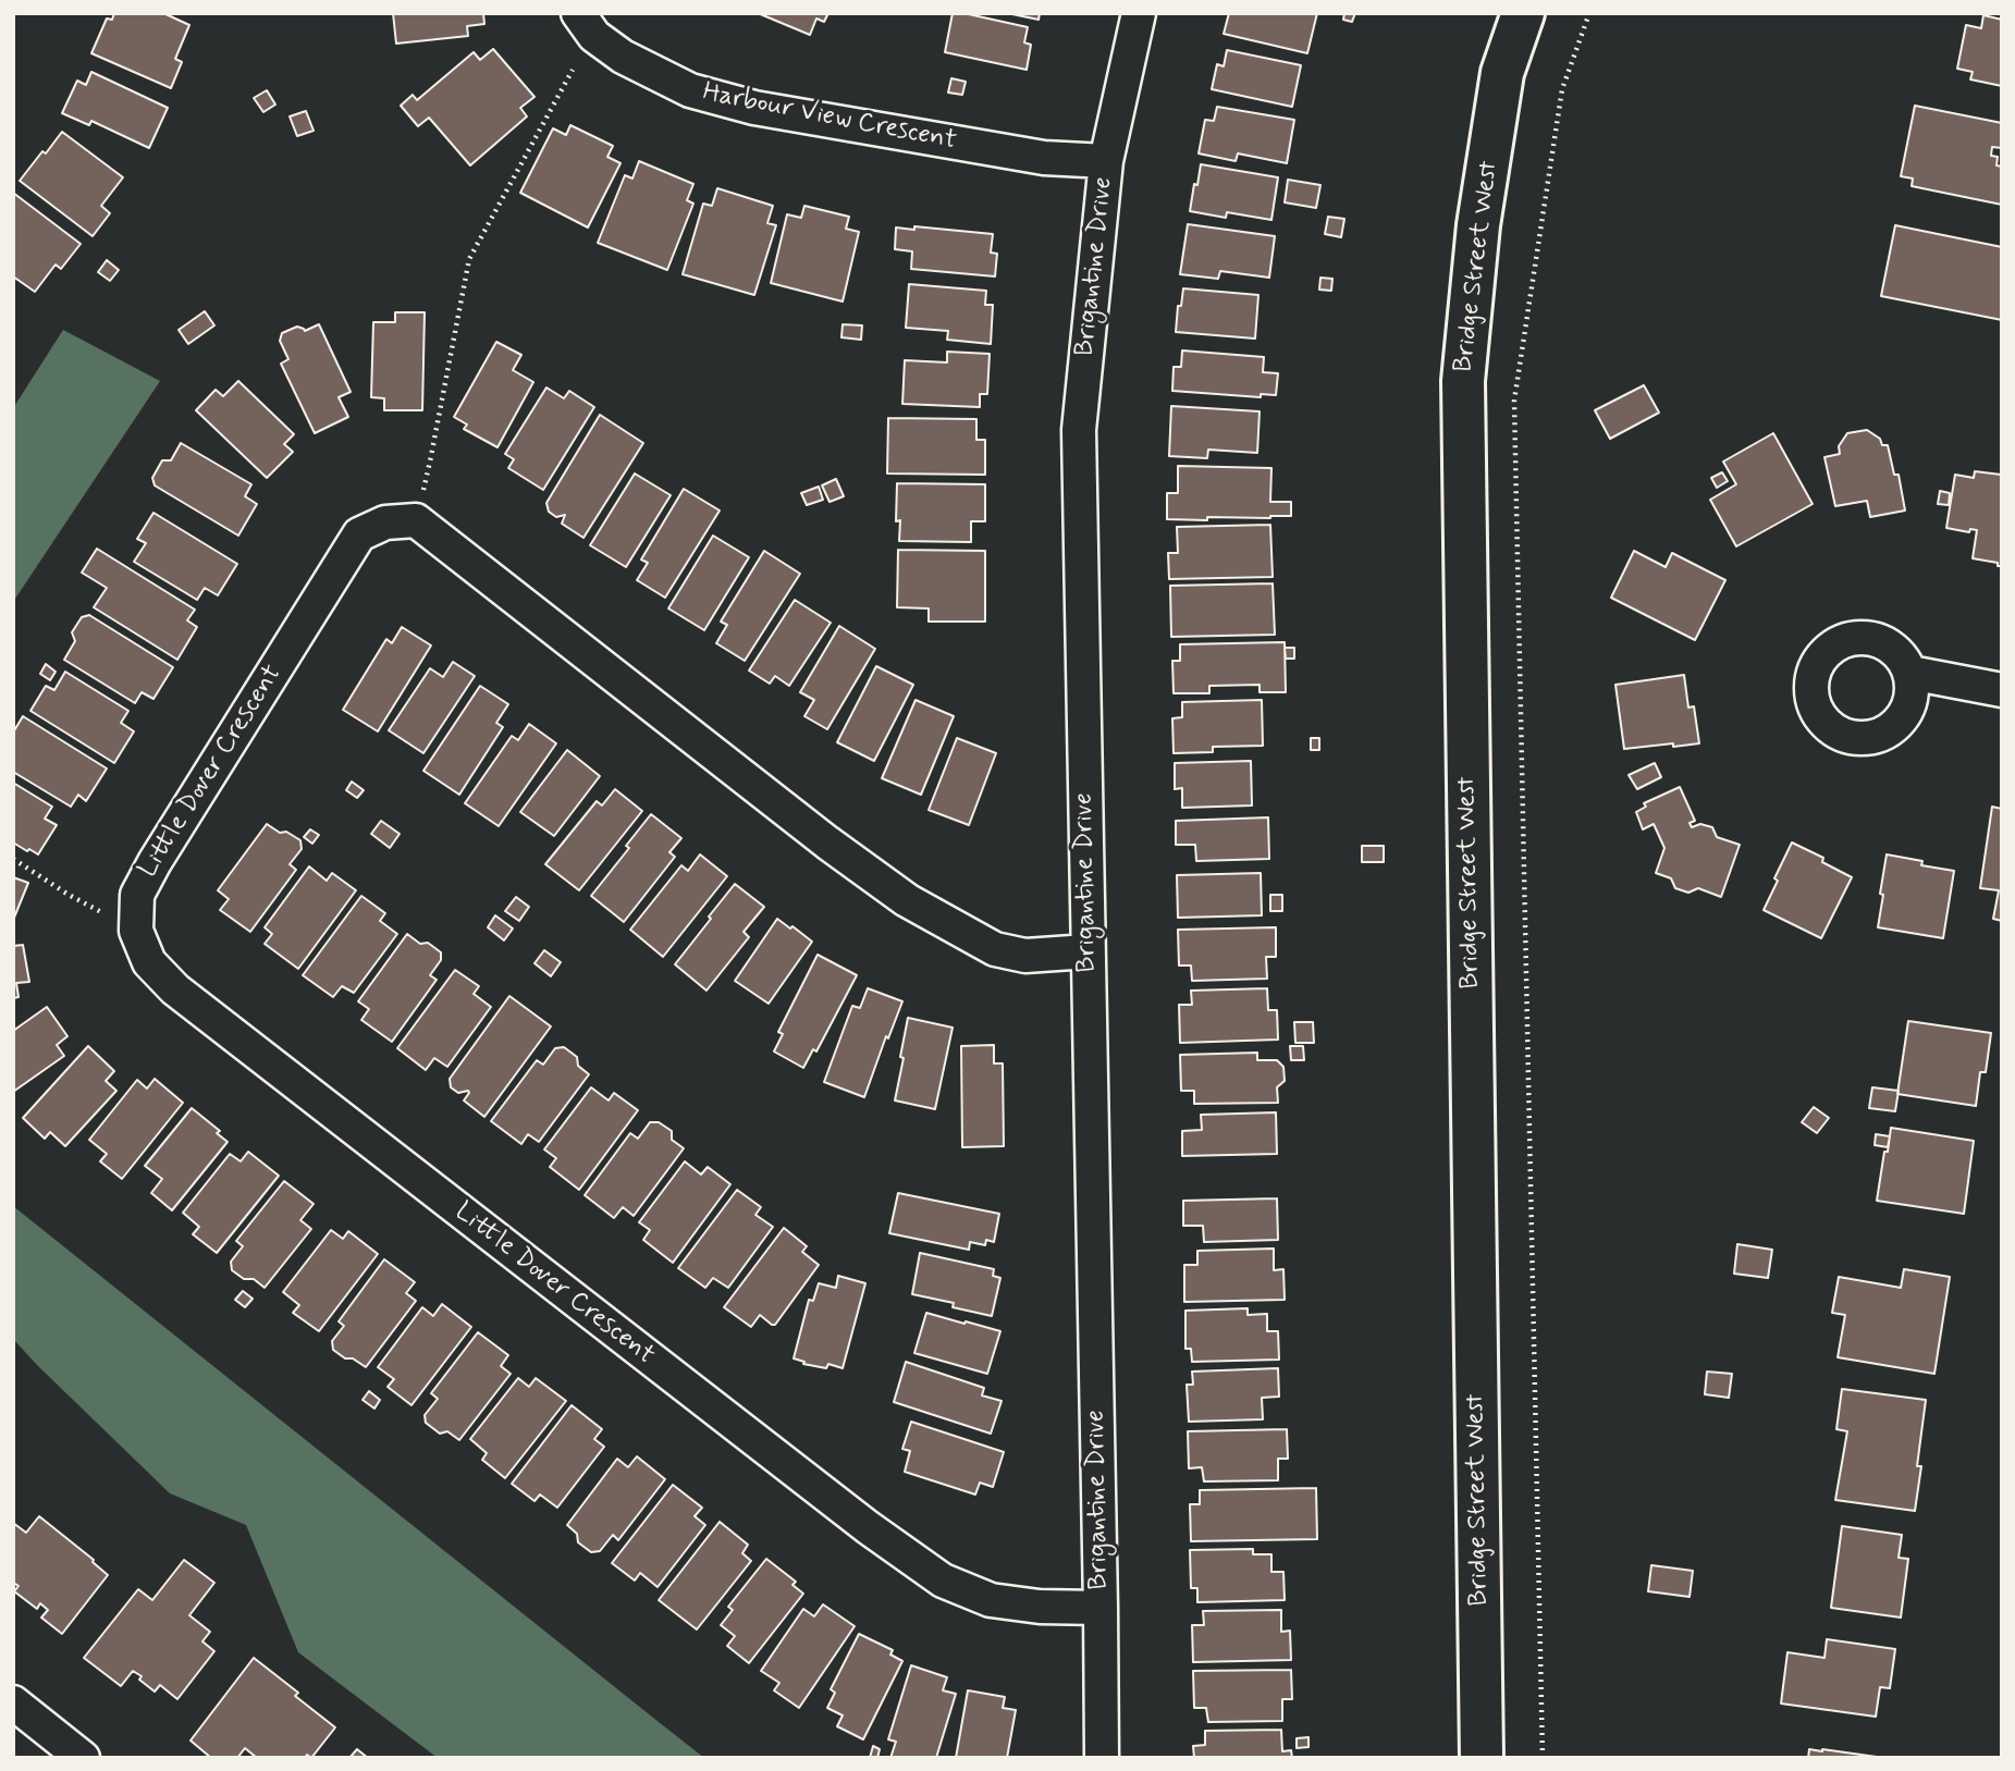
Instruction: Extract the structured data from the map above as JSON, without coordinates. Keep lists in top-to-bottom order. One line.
{"streets":{"main road":["Bridge Street West"],"street":["Harbour View Crescent","Brigantine Drive","Little Dover Crescent"]},"crossings":[["Harbour View Crescent","Brigantine Drive"],["Brigantine Drive","Little Dover Crescent"]]}
